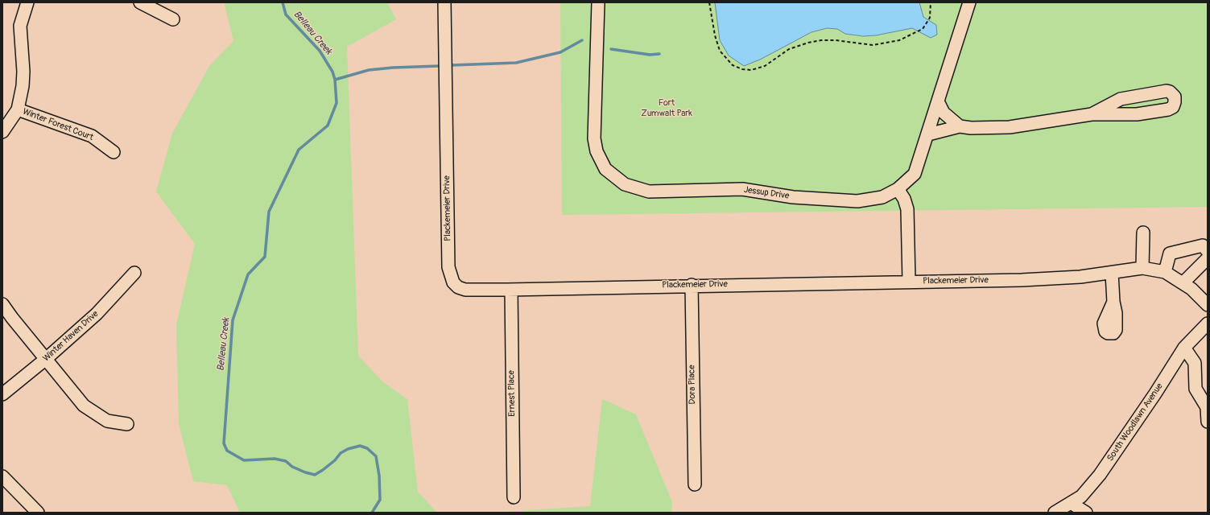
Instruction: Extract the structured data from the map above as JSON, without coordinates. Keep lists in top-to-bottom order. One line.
{"streets":{"street":["Winter Forest Court","Jessup Drive","Plackemeier Drive","Winter Haven Drive","Dora Place","Ernest Place","South Woodlawn Avenue"]},"crossings":[["Plackemeier Drive","Dora Place"],["Plackemeier Drive","Ernest Place"]],"water":["Belleau Creek"],"parks":["Fort Zumwalt Park"]}
